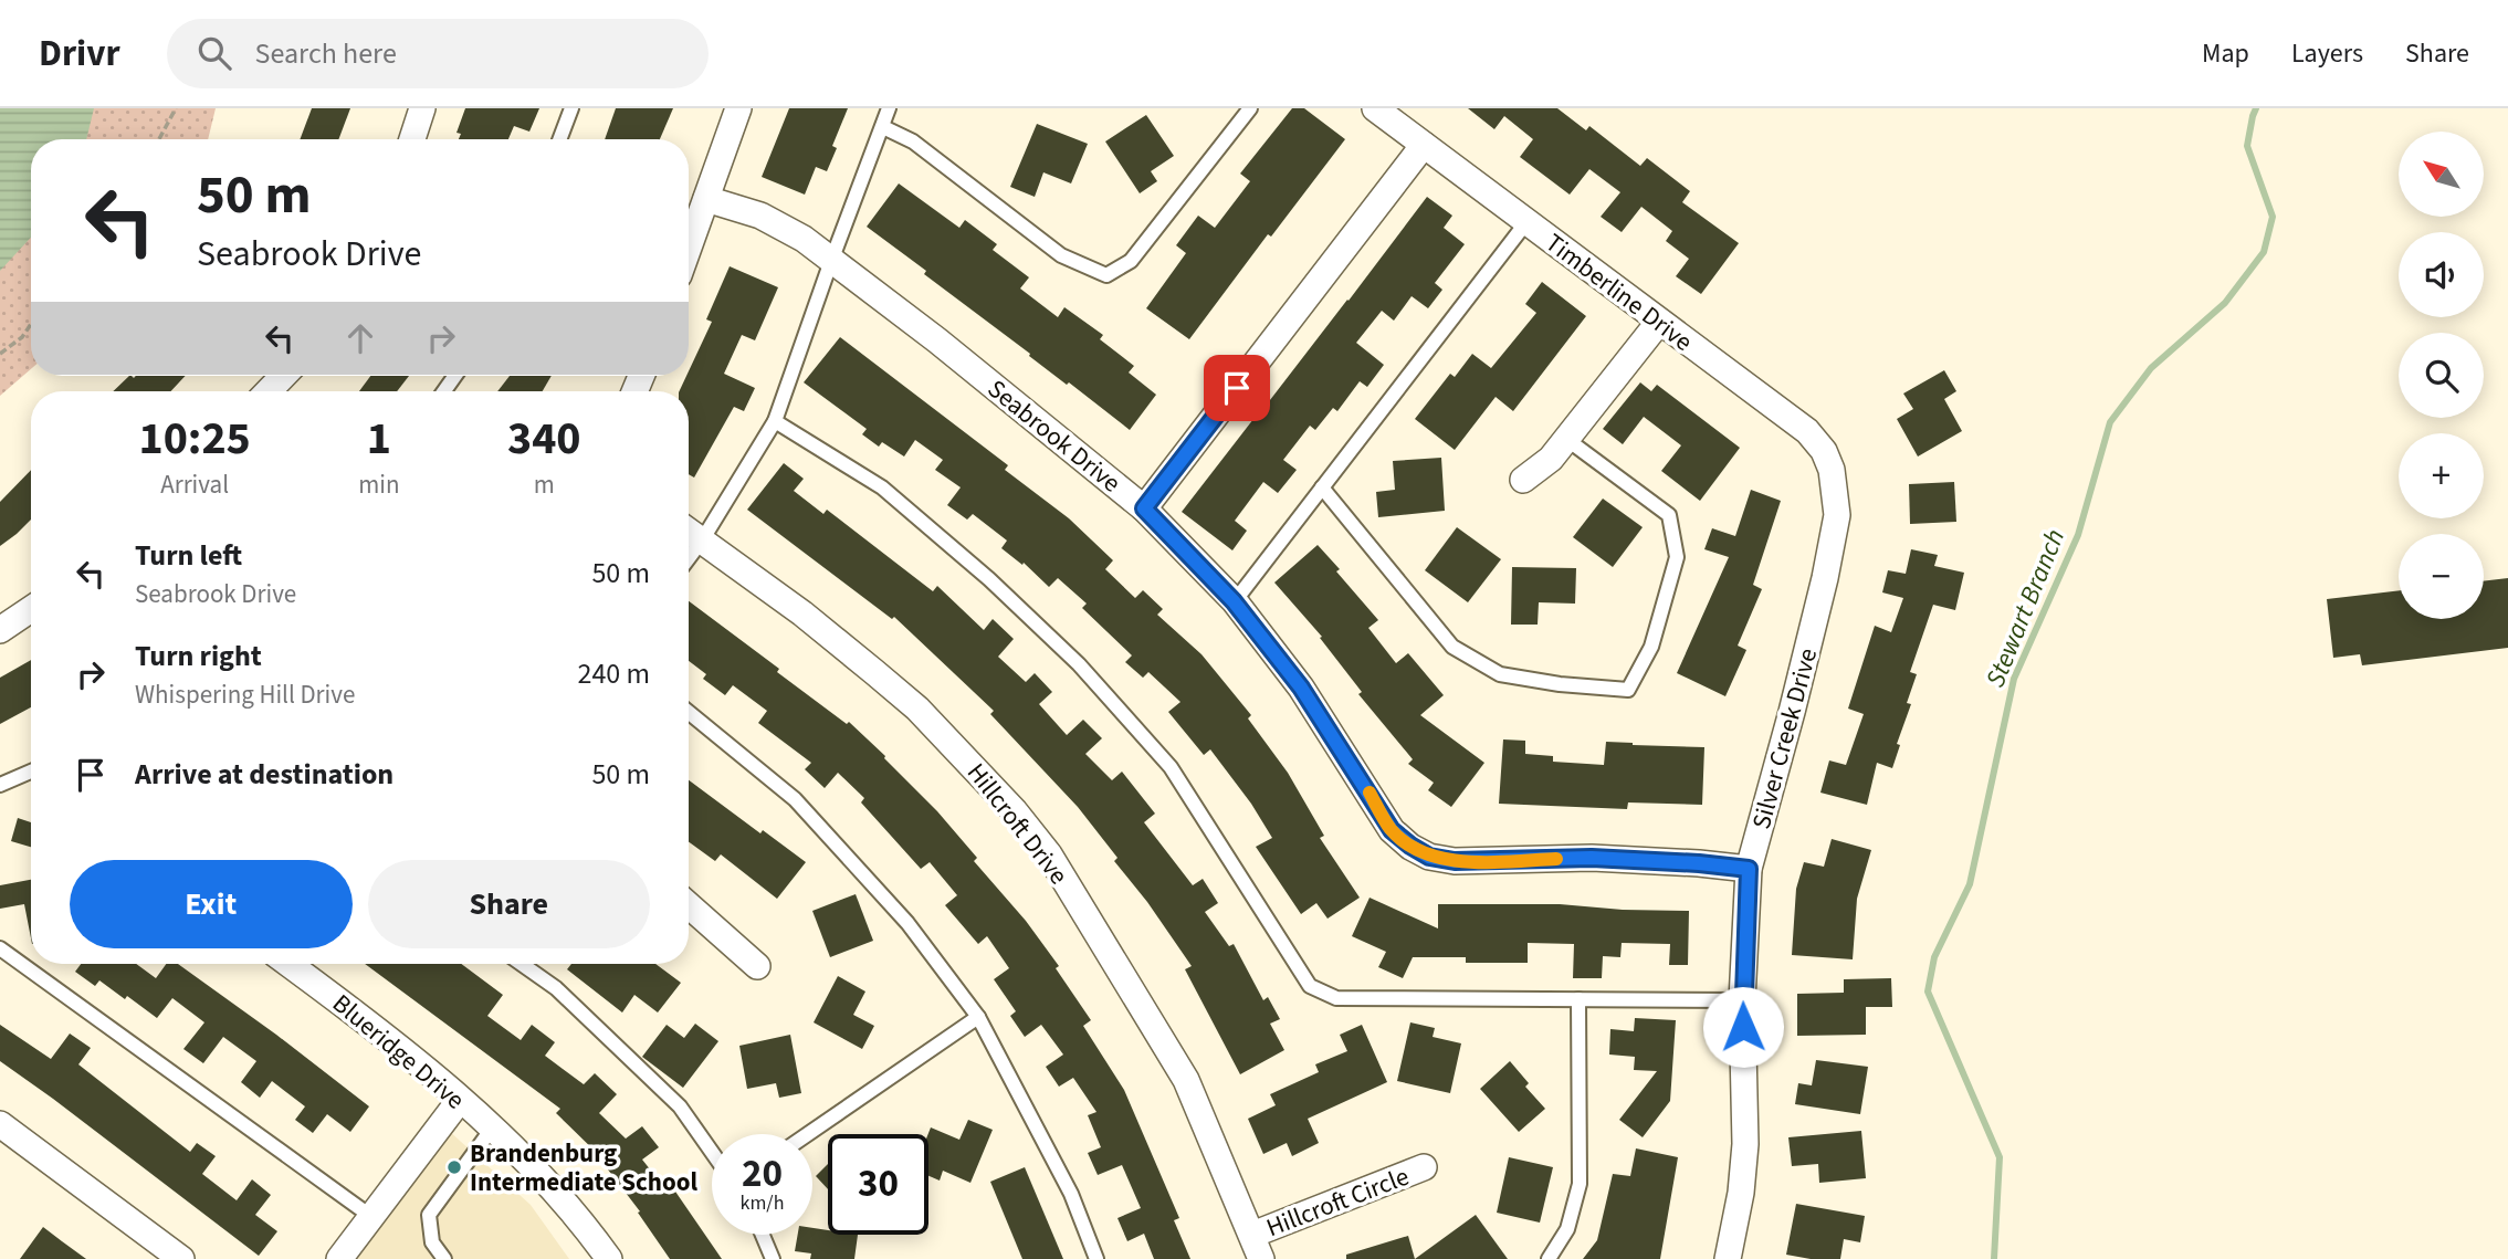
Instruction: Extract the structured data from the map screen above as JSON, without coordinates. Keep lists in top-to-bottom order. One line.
{"streets":{"street":["Timberline Drive","Seabrook Drive","Silver Creek Drive","Hillcroft Drive","Blueridge Drive","Hillcroft Circle"]},"crossings":[["Timberline Drive","Silver Creek Drive"],["Seabrook Drive","Silver Creek Drive"],["Hillcroft Drive","Hillcroft Circle"]],"water":["Stewart Branch"],"places":["Brandenburg Intermediate School"],"north":"top left","page":{"header":"Drivr","search":"Search here","nav":["Map","Layers","Share"],"map_buttons":["+","−"],"turn":["50 m","Seabrook Drive"],"eta":["10:25","Arrival","1","min","340","m"],"list":[{"name":"Turn left","note":"Seabrook Drive","value":"50 m"},{"name":"Turn right","note":"Whispering Hill Drive","value":"240 m"},{"name":"Arrive at destination","value":"50 m"}],"buttons":["Exit","Share"],"speed":"20 km/h","limit":"30"}}
